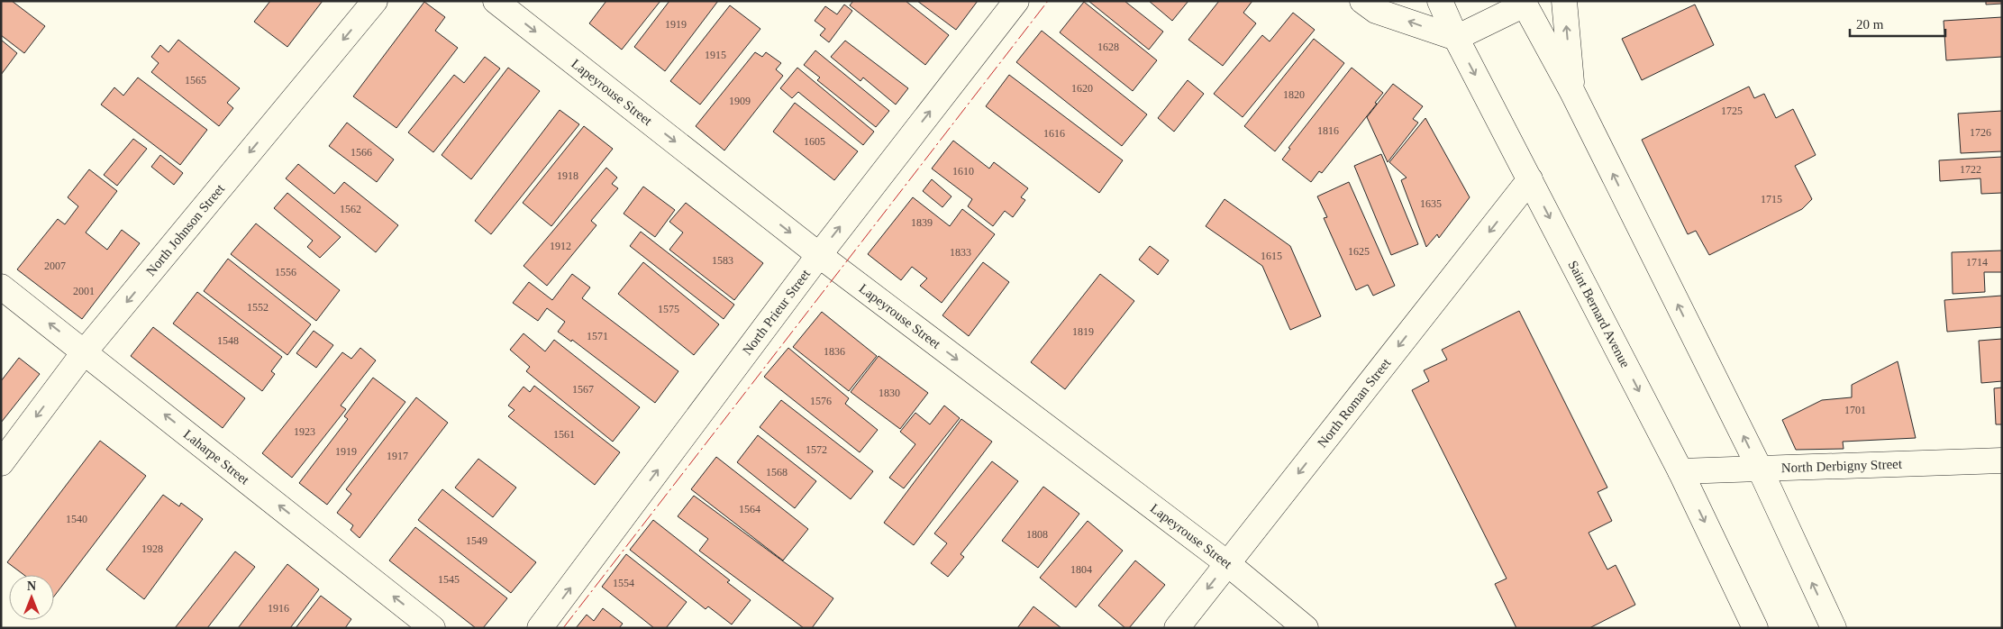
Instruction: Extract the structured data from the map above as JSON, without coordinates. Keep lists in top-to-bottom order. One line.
{"streets":{"street":["Lapeyrouse Street","North Johnson Street","North Prieur Street","Saint Bernard Avenue","North Roman Street","Laharpe Street","North Derbigny Street"]},"crossings":[["Lapeyrouse Street","North Prieur Street"],["Lapeyrouse Street","North Roman Street"],["North Johnson Street","Laharpe Street"],["Saint Bernard Avenue","North Roman Street"],["Saint Bernard Avenue","North Derbigny Street"]],"one_way":["Lapeyrouse Street","North Johnson Street","North Prieur Street","North Roman Street","Laharpe Street"],"house_numbers":["1919","1628","1915","1565","1620","1820","1909","1725","1816","1726","1616","1605","1566","1722","1610","1918","1715","1635","1562","1839","1912","1625","1833","1615","1583","1714","2007","1556","2001","1552","1575","1819","1571","1548","1836","1567","1830","1576","1701","1923","1561","1572","1919","1917","1568","1564","1540","1808","1549","1928","1804","1545","1554","1916"],"scale_bar":"20 m","north":"top"}
